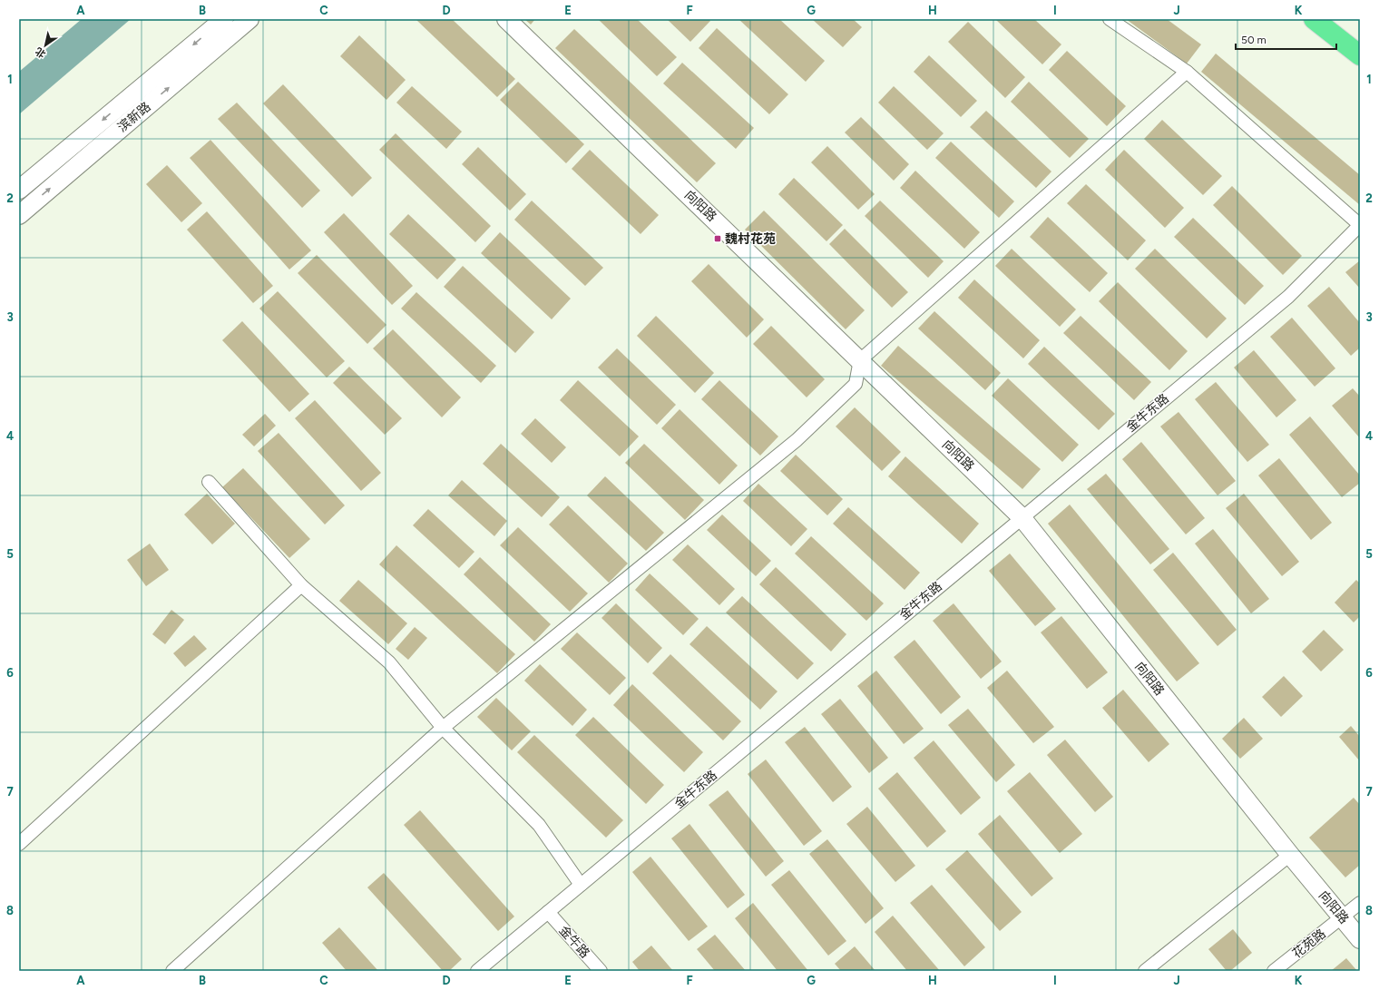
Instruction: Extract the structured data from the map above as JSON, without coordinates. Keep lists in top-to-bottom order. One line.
{"streets":{"street":["滨新路","向阳路","金牛东路","金牛路","花苑路"]},"crossings":[["向阳路","金牛东路"],["向阳路","花苑路"],["金牛东路","金牛路"]],"places":{"transit":["魏村花苑"]},"scale_bar":"50 m","north":"bottom left","grid":{"columns":["A","B","C","D","E","F","G","H","I","J","K"],"rows":["1","2","3","4","5","6","7","8"]}}
